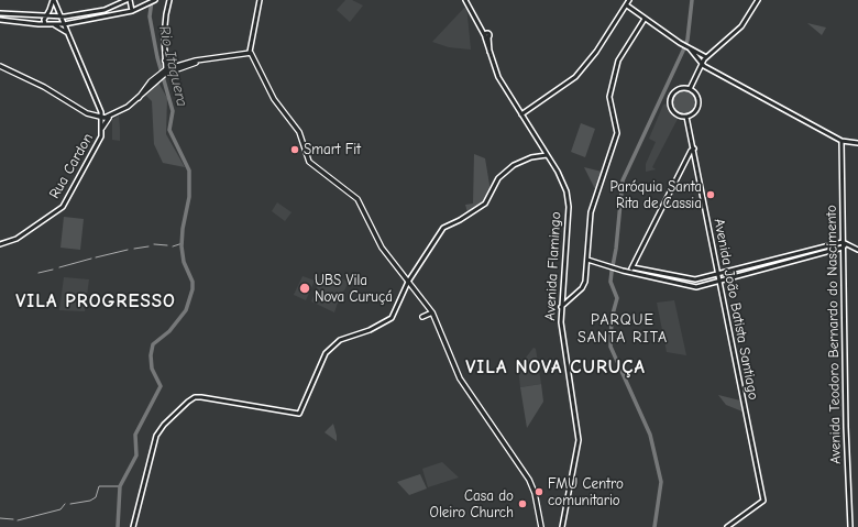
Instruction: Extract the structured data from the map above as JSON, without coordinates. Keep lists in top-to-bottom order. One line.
{"streets":{"street":["Rua Cardon","Avenida Flamingo","Avenida João Batista Santiago","Avenida Teodoro Bernardo do Nascimento"]},"districts":["VILA PROGRESSO","PARQUE SANTA RITA","VILA NOVA CURUÇA"],"water":["Rio Itaquera"],"places":["Smart Fit","Paróquia Santa Rita de Cassia","UBS Vila Nova Curuçá","FMU Centro comunitario","Casa do Oleiro Church"]}
